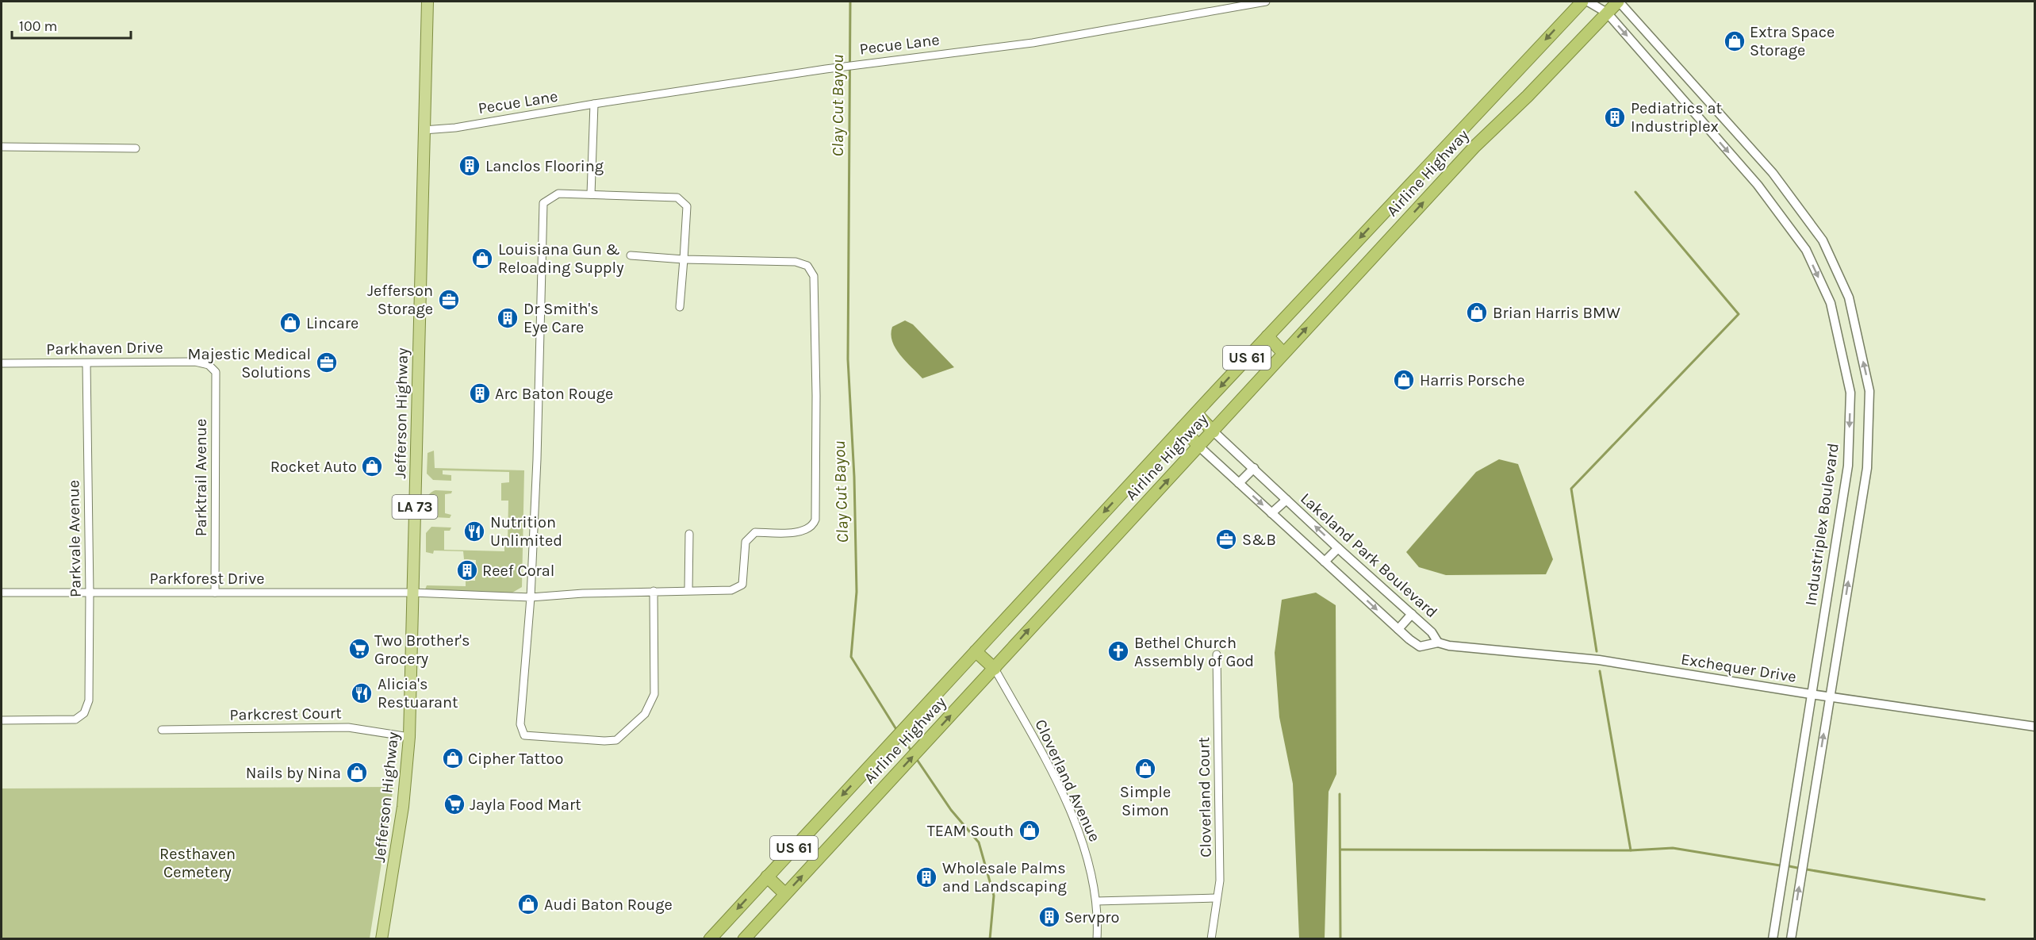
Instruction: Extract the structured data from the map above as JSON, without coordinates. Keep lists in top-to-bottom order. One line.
{"streets":{"highway":["Airline Highway","US 61"],"main road":["Jefferson Highway","LA 73"],"street":["Pecue Lane","Parkhaven Drive","Parktrail Avenue","Industriplex Boulevard","Parkvale Avenue","Lakeland Park Boulevard","Parkforest Drive","Exchequer Drive","Parkcrest Court","Cloverland Avenue","Cloverland Court"]},"crossings":[["Pecue Lane","Jefferson Highway"],["Airline Highway","Industriplex Boulevard"],["Airline Highway","Lakeland Park Boulevard"],["Airline Highway","Cloverland Avenue"],["Parkhaven Drive","Parktrail Avenue"],["Parkhaven Drive","Parkvale Avenue"],["Jefferson Highway","Parkforest Drive"],["Jefferson Highway","Parkcrest Court"],["Parktrail Avenue","Parkforest Drive"],["Industriplex Boulevard","Exchequer Drive"],["Parkvale Avenue","Parkforest Drive"],["Lakeland Park Boulevard","Exchequer Drive"]],"water":["Clay Cut Bayou"],"parks":["Resthaven Cemetery"],"places":{"shop":["Extra Space Storage","Louisiana Gun & Reloading Supply","Brian Harris BMW","Lincare","Harris Porsche","Rocket Auto","Cipher Tattoo","Simple Simon","Nails by Nina","TEAM South","Audi Baton Rouge"],"building":["Pediatrics at Industriplex","Lanclos Flooring","Dr Smith's Eye Care","Arc Baton Rouge","Reef Coral","Wholesale Palms and Landscaping","Servpro"],"office":["Jefferson Storage","Majestic Medical Solutions","S&B"],"restaurant":["Nutrition Unlimited","Alicia's Restuarant"],"supermarket":["Two Brother's Grocery","Jayla Food Mart"],"church":["Bethel Church Assembly of God"]},"scale_bar":"100 m"}
